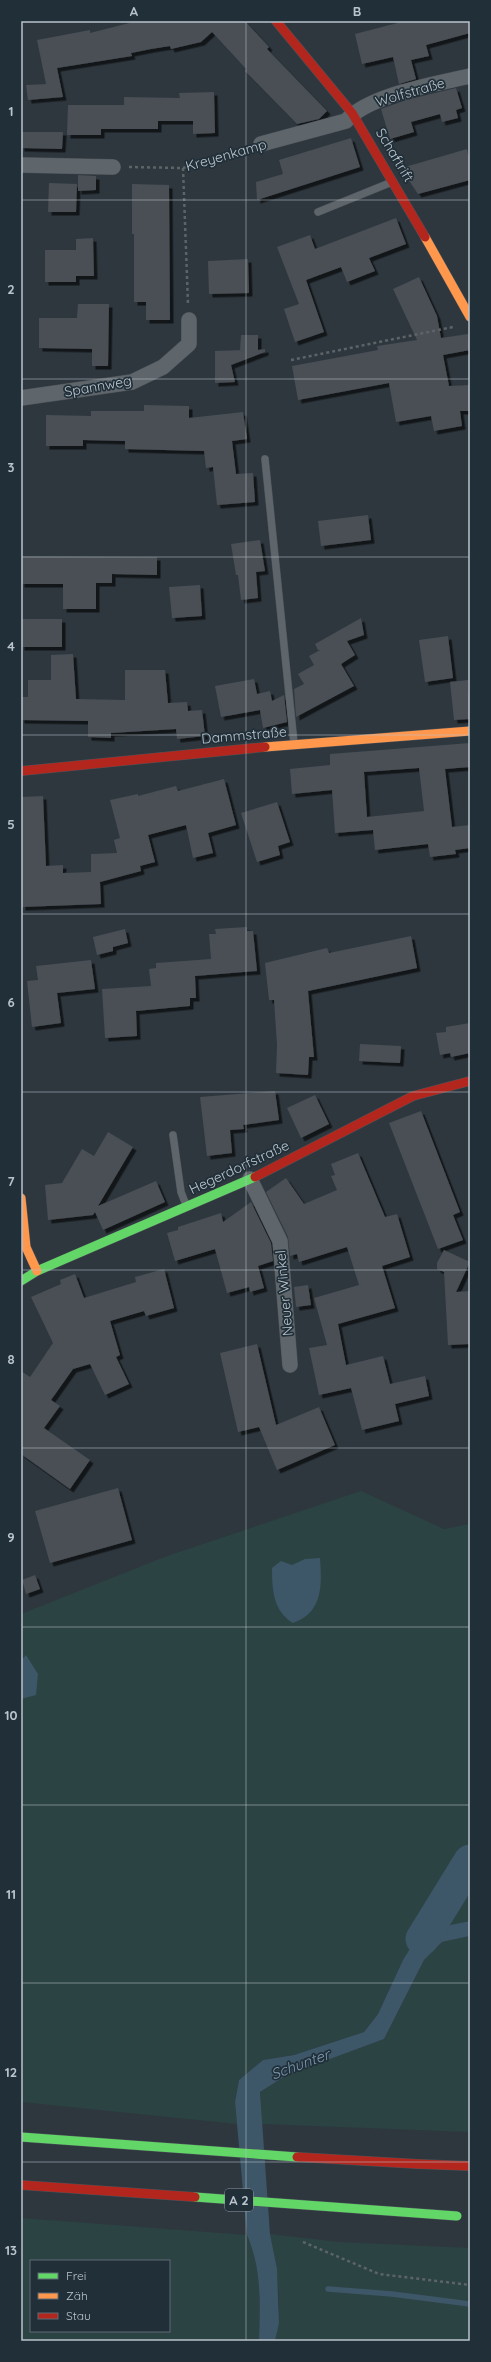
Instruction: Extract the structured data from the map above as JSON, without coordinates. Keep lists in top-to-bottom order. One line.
{"streets":{"main road":["Schaftrift","Dammstraße","Hegerdorfstraße","A 2"],"street":["Wolfstraße","Kreyenkamp","Spannweg","Neuer Winkel"]},"crossings":[["Wolfstraße","Kreyenkamp"],["Wolfstraße","Schaftrift"],["Kreyenkamp","Schaftrift"],["Hegerdorfstraße","Neuer Winkel"]],"water":["Schunter"],"legend":["Frei","Zäh","Stau"],"grid":{"columns":["A","B"],"rows":["1","2","3","4","5","6","7","8","9","10","11","12","13"]}}
